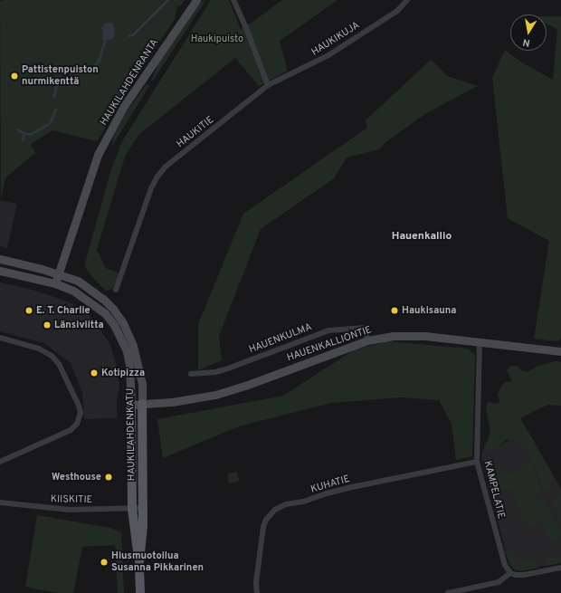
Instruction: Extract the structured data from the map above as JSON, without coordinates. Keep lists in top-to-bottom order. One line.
{"streets":{"main road":["HAUKILAHDENRANTA","HAUENKALLIONTIE","HAUKILAHDENKATU"],"street":["HAUKIKUJA","HAUKITIE","HAUENKULMA","KUHATIE","KAMPELATIE","KIISKITIE"]},"crossings":[["HAUKIKUJA","HAUKITIE"],["HAUKILAHDENRANTA","HAUKILAHDENKATU"],["HAUENKULMA","HAUENKALLIONTIE"],["HAUENKALLIONTIE","HAUKILAHDENKATU"],["HAUENKALLIONTIE","KAMPELATIE"],["HAUKILAHDENKATU","KIISKITIE"],["KUHATIE","KAMPELATIE"]],"districts":["Hauenkallio"],"parks":["Haukipuisto"],"places":["Pattistenpuiston nurmikenttä","E. T. Charlie","Haukisauna","Länsiviitta","Kotipizza","Westhouse","Hiusmuotoilua Susanna Pikkarinen"],"north":"bottom"}
